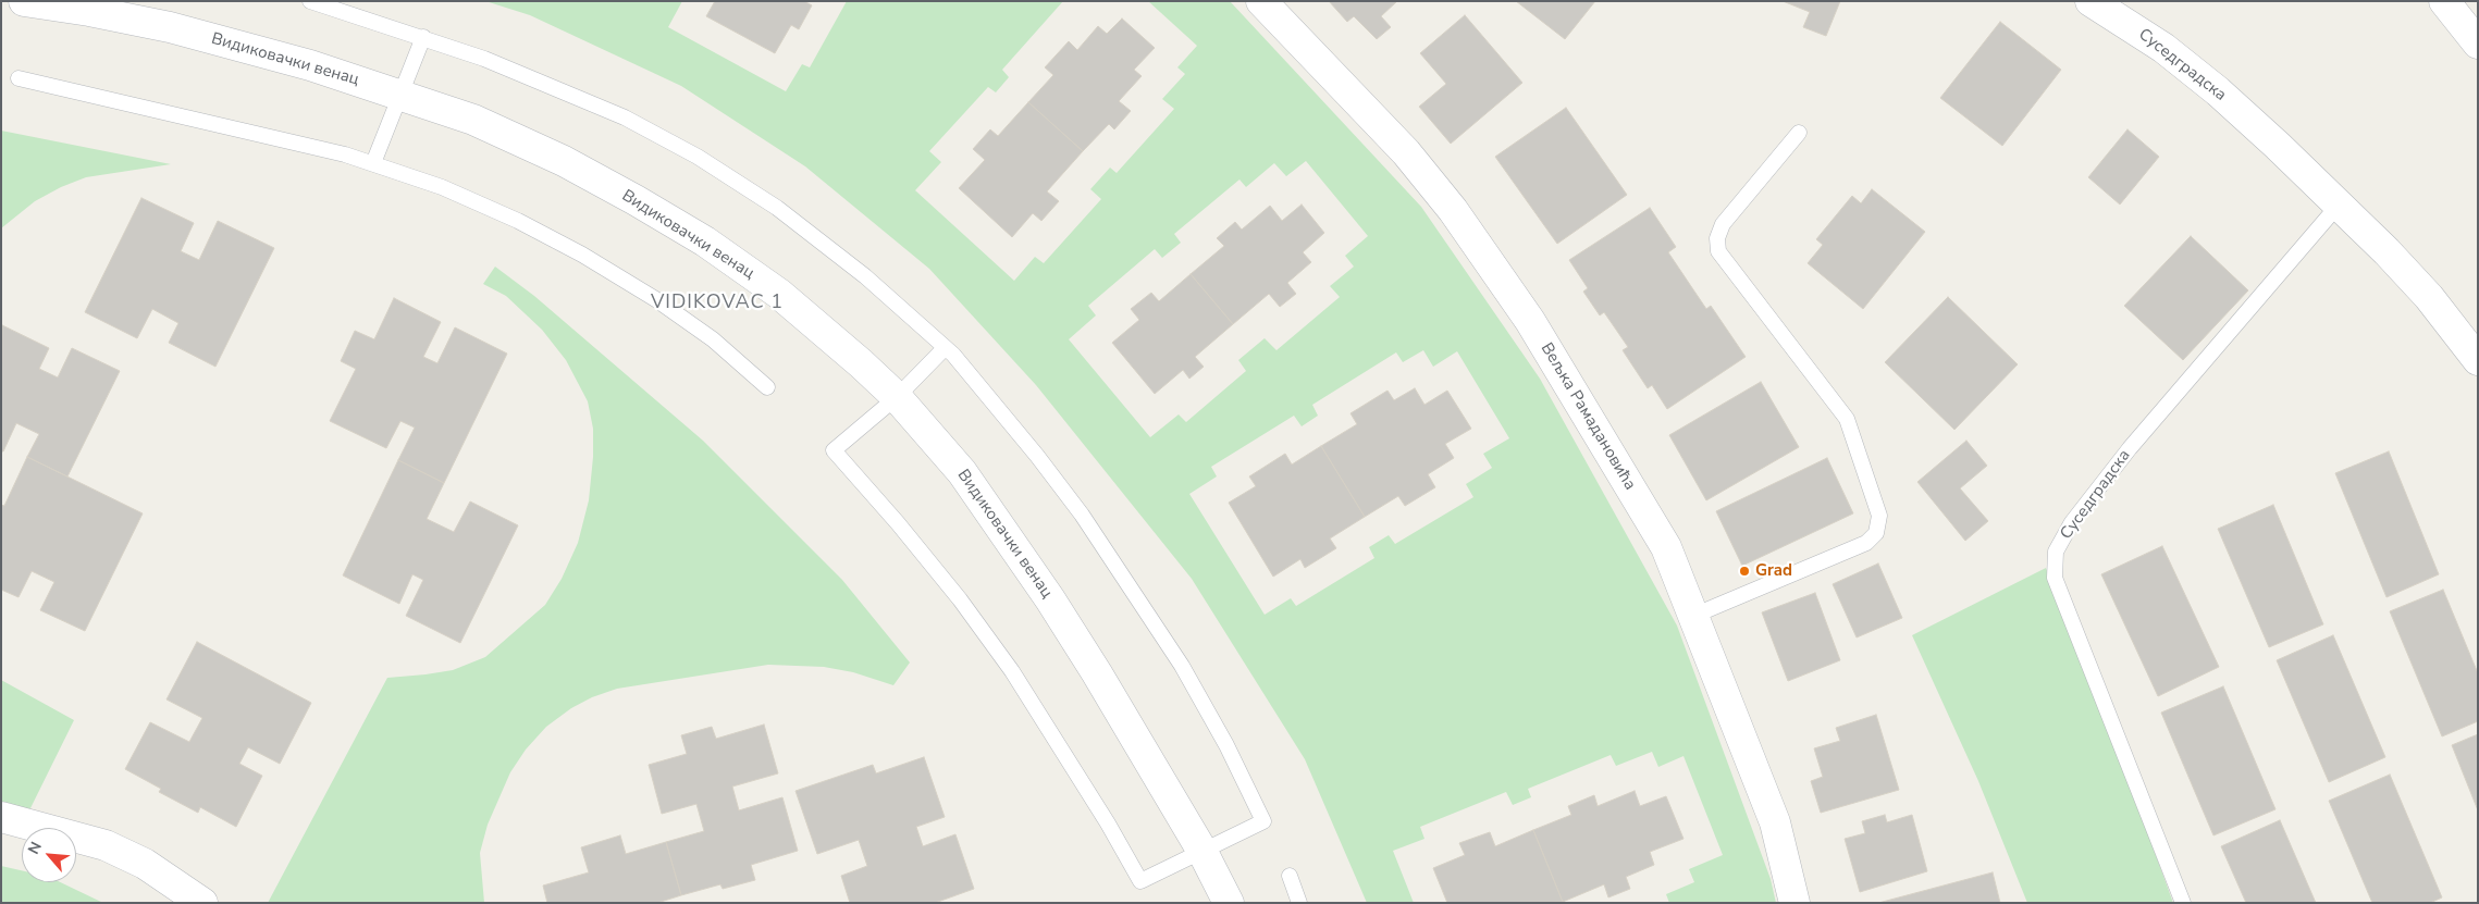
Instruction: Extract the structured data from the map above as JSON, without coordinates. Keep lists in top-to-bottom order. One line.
{"streets":{"street":["Видиковачки венац","Суседградска","Вељка Рамадановића"]},"districts":["VIDIKOVAC 1"],"places":["Grad"],"north":"top left"}
